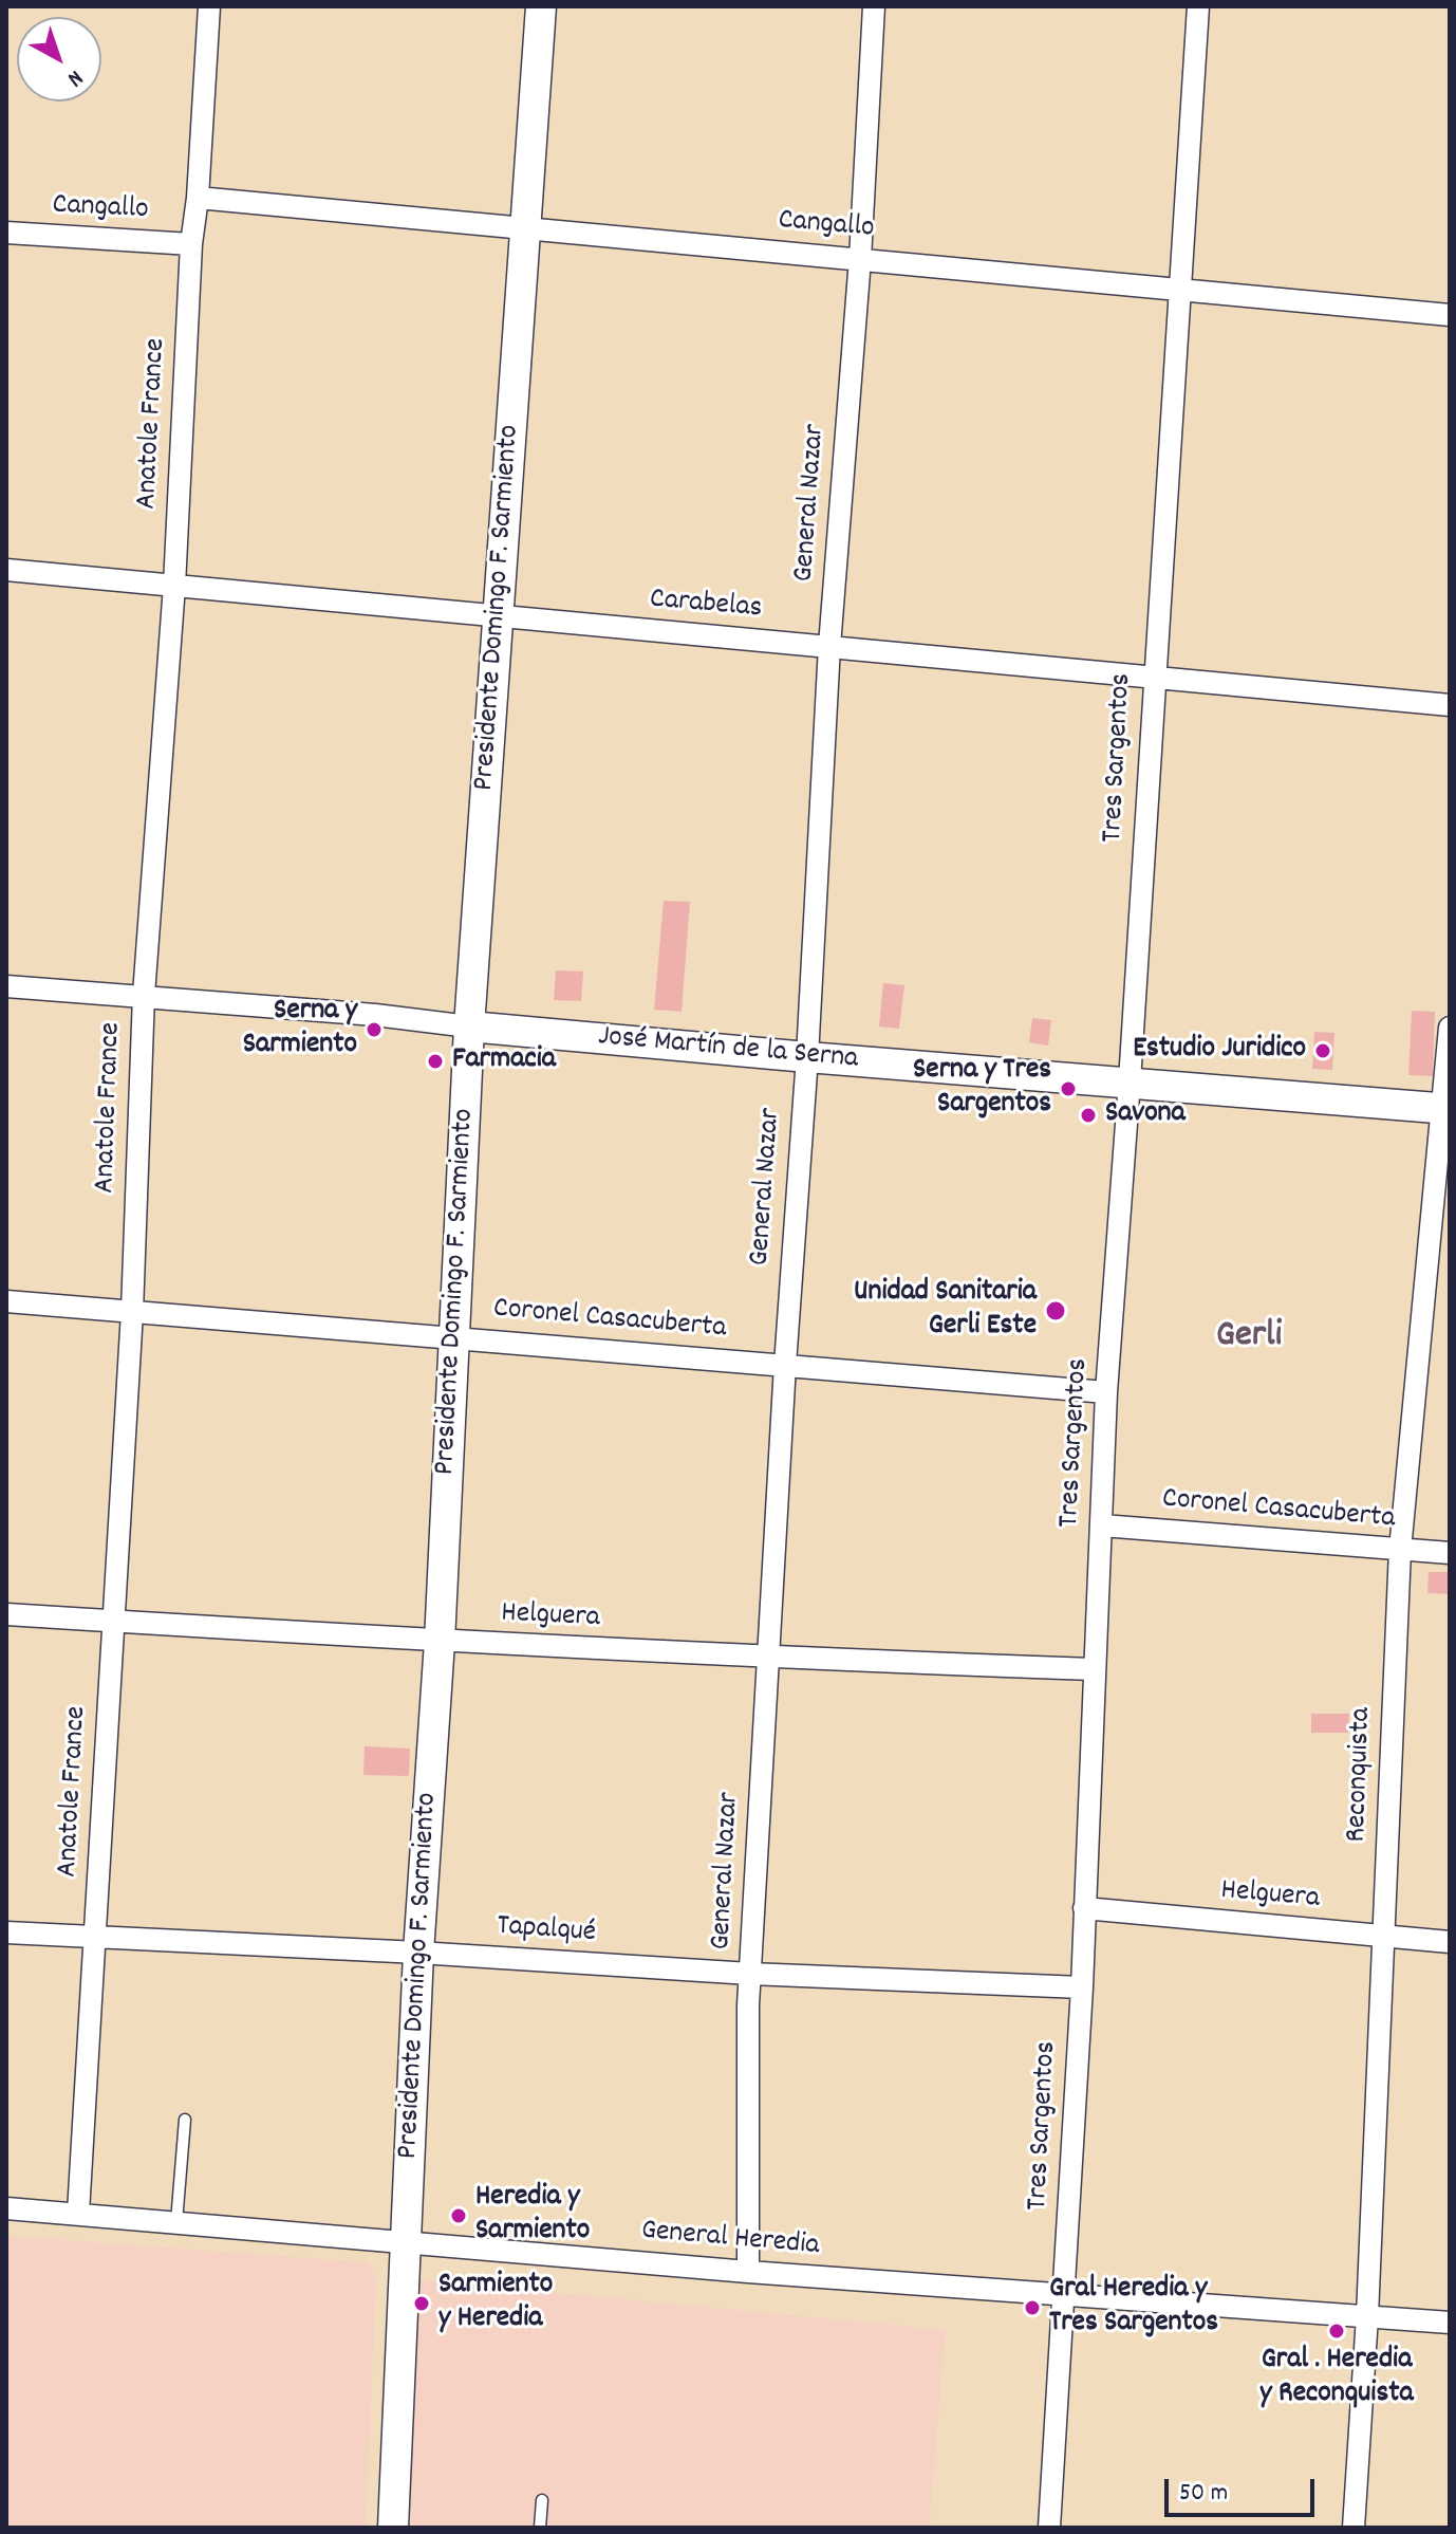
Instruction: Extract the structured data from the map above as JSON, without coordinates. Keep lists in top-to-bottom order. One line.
{"streets":{"street":["Cangallo","Anatole France","General Nazar","Carabelas","Presidente Domingo F. Sarmiento","Tres Sargentos","José Martín de la Serna","Coronel Casacuberta","Helguera","Reconquista","Tapalqué","General Heredia"]},"crossings":[["Cangallo","Anatole France"],["Cangallo","General Nazar"],["Cangallo","Presidente Domingo F. Sarmiento"],["Cangallo","Tres Sargentos"],["Anatole France","Carabelas"],["Anatole France","José Martín de la Serna"],["Anatole France","Coronel Casacuberta"],["Anatole France","Helguera"],["Anatole France","Tapalqué"],["Anatole France","General Heredia"],["General Nazar","Carabelas"],["General Nazar","José Martín de la Serna"],["General Nazar","Coronel Casacuberta"],["General Nazar","Helguera"],["General Nazar","Tapalqué"],["General Nazar","General Heredia"],["Carabelas","Presidente Domingo F. Sarmiento"],["Carabelas","Tres Sargentos"],["Presidente Domingo F. Sarmiento","José Martín de la Serna"],["Presidente Domingo F. Sarmiento","Coronel Casacuberta"],["Presidente Domingo F. Sarmiento","Helguera"],["Presidente Domingo F. Sarmiento","Tapalqué"],["Presidente Domingo F. Sarmiento","General Heredia"],["Tres Sargentos","José Martín de la Serna"],["Tres Sargentos","Coronel Casacuberta"],["Tres Sargentos","Helguera"],["Tres Sargentos","Tapalqué"],["Tres Sargentos","General Heredia"],["José Martín de la Serna","Reconquista"],["Coronel Casacuberta","Reconquista"],["Helguera","Reconquista"],["Reconquista","General Heredia"]],"districts":["Gerli"],"places":["Serna y Sarmiento","Estudio Juridico","Farmacia","Serna y Tres Sargentos","Savona","Unidad Sanitaria Gerli Este","Heredia y Sarmiento","Sarmiento y Heredia","Gral Heredia y Tres Sargentos","Gral . Heredia y Reconquista"],"scale_bar":"50 m","north":"bottom right"}
